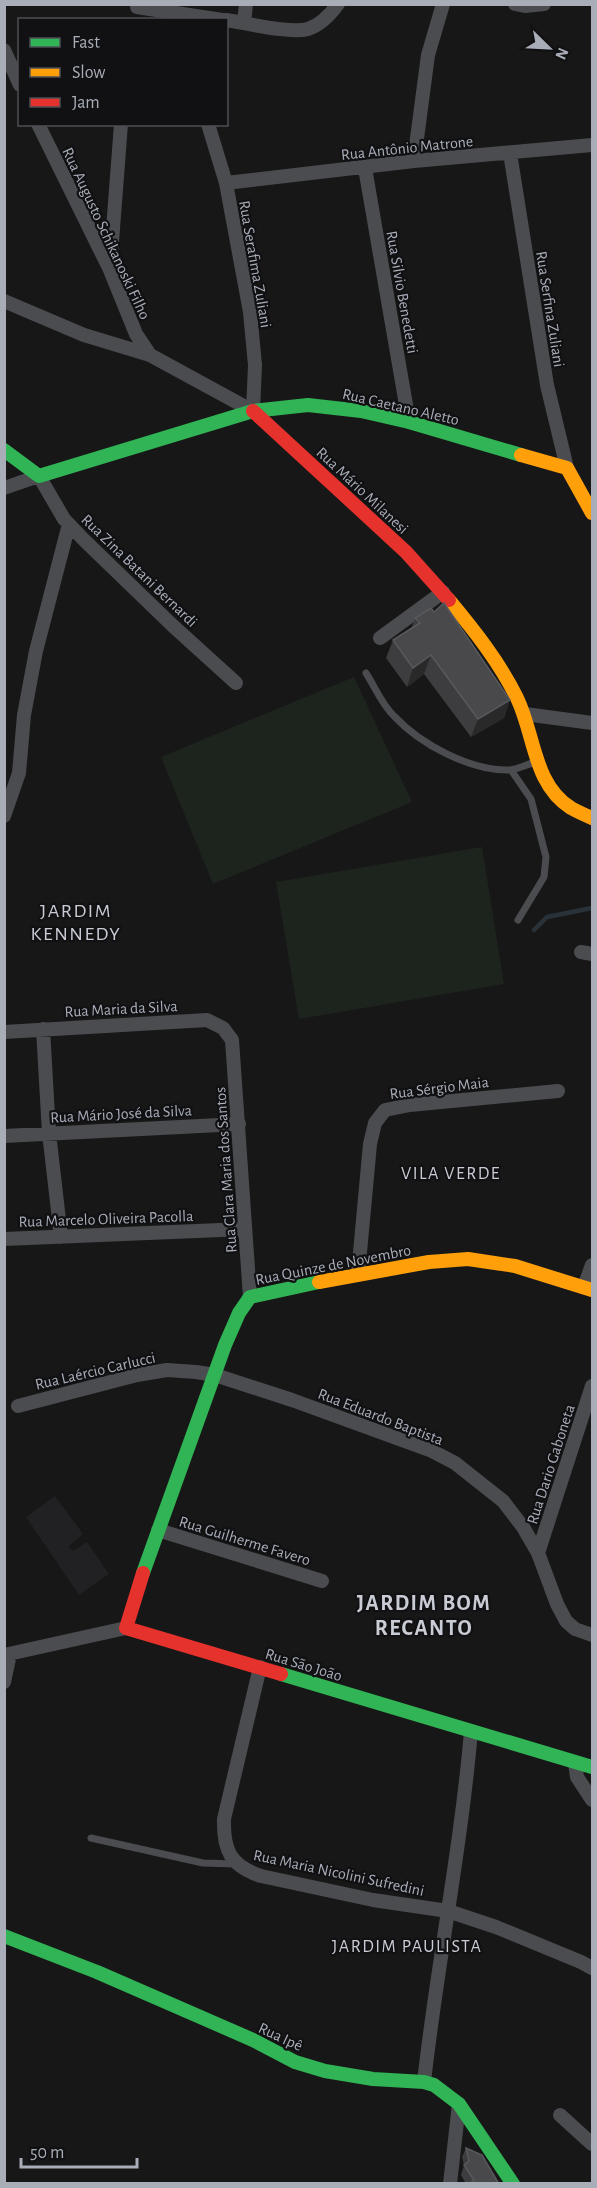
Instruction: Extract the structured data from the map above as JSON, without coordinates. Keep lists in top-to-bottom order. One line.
{"streets":{"street":["Rua Antônio Matrone","Rua Augusto Schikanoski Filho","Rua Serafima Zuliani","Rua Silvio Benedetti","Rua Serfina Zuliani","Rua Caetano Aletto","Rua Mário Milanesi","Rua Zina Batani Bernardi","Rua Maria da Silva","Rua Sérgio Maia","Rua Mário José da Silva","Rua Clara Maria dos Santos","Rua Marcelo Oliveira Pacolla","Rua Quinze de Novembro","Rua Laércio Carlucci","Rua Eduardo Baptista","Rua Dario Gaboneta","Rua Guilherme Favero","Rua São João","Rua Maria Nicolini Sufredini","Rua Ipê"]},"crossings":[["Rua Antônio Matrone","Rua Serafima Zuliani"],["Rua Antônio Matrone","Rua Silvio Benedetti"],["Rua Antônio Matrone","Rua Serfina Zuliani"],["Rua Augusto Schikanoski Filho","Rua Mário Milanesi"],["Rua Serafima Zuliani","Rua Caetano Aletto"],["Rua Serafima Zuliani","Rua Mário Milanesi"],["Rua Silvio Benedetti","Rua Caetano Aletto"],["Rua Serfina Zuliani","Rua Caetano Aletto"],["Rua Caetano Aletto","Rua Mário Milanesi"],["Rua Caetano Aletto","Rua Zina Batani Bernardi"],["Rua Maria da Silva","Rua Clara Maria dos Santos"],["Rua Sérgio Maia","Rua Quinze de Novembro"],["Rua Mário José da Silva","Rua Clara Maria dos Santos"],["Rua Clara Maria dos Santos","Rua Marcelo Oliveira Pacolla"],["Rua Clara Maria dos Santos","Rua Quinze de Novembro"],["Rua Quinze de Novembro","Rua Laércio Carlucci"],["Rua Quinze de Novembro","Rua Eduardo Baptista"],["Rua Quinze de Novembro","Rua Guilherme Favero"],["Rua Quinze de Novembro","Rua São João"],["Rua Laércio Carlucci","Rua Eduardo Baptista"],["Rua Eduardo Baptista","Rua Dario Gaboneta"],["Rua São João","Rua Maria Nicolini Sufredini"]],"districts":["JARDIM KENNEDY","VILA VERDE","JARDIM BOM RECANTO","JARDIM PAULISTA"],"legend":["Fast","Slow","Jam"],"scale_bar":"50 m","north":"bottom right"}
